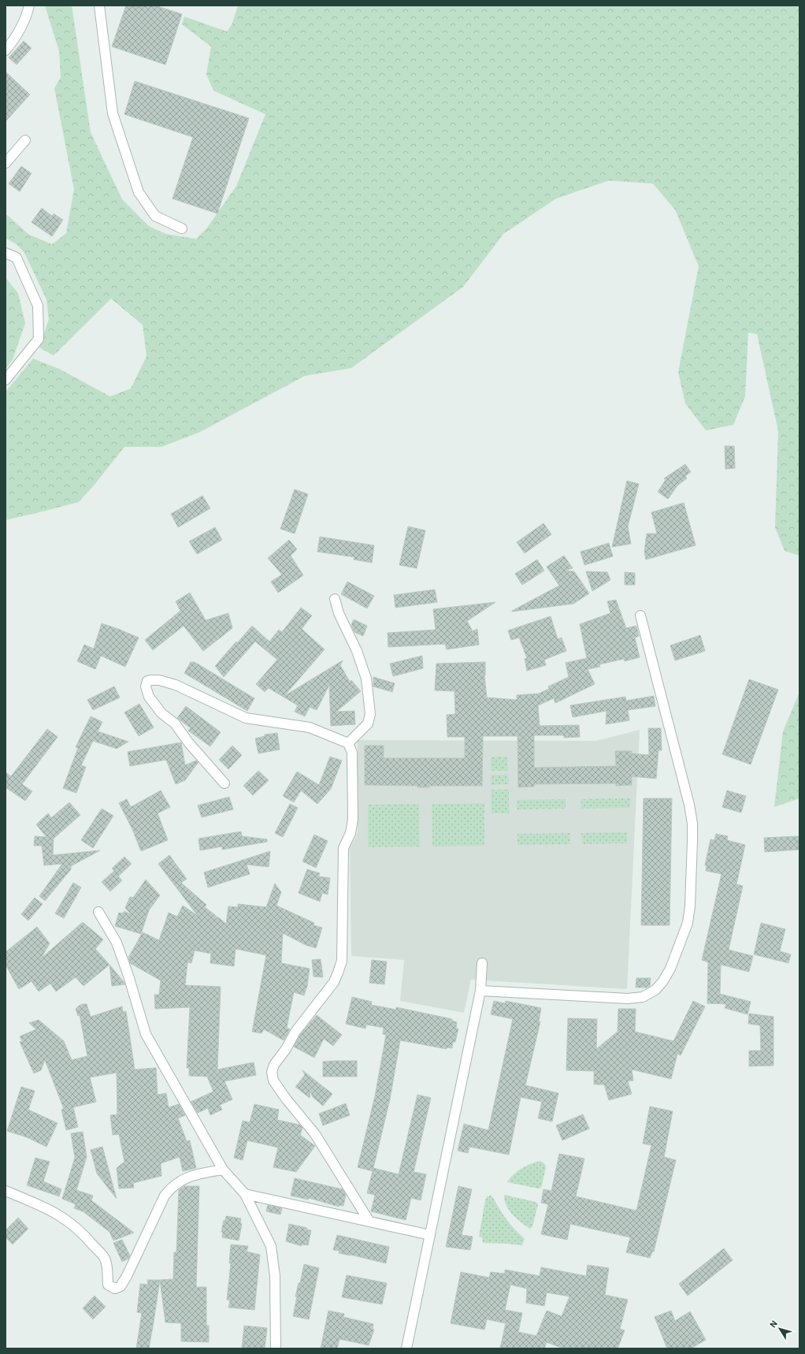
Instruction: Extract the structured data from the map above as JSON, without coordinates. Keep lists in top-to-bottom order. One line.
{"north":"top left"}
